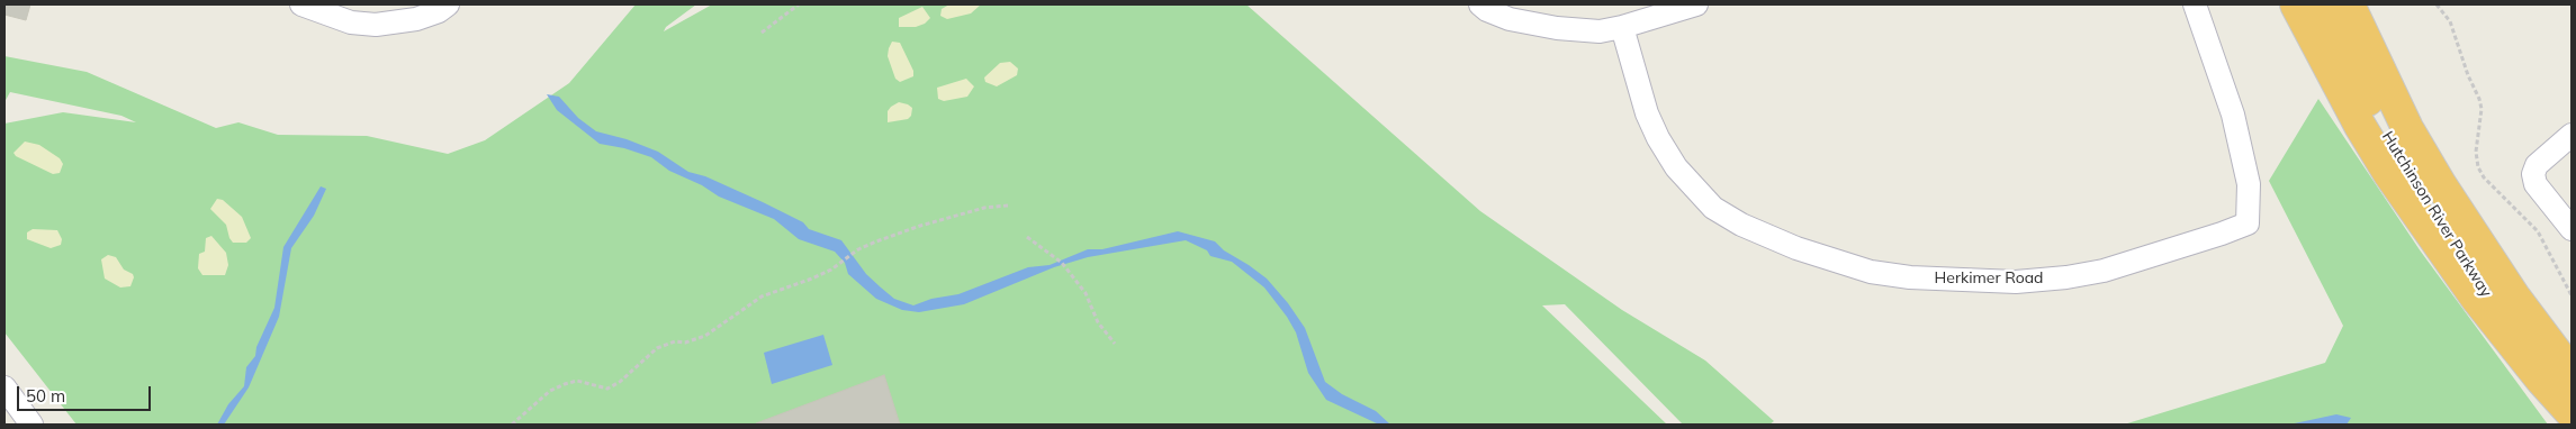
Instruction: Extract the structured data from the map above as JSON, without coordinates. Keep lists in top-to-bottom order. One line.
{"streets":{"highway":["Hutchinson River Parkway"],"street":["Herkimer Road"]},"scale_bar":"50 m"}
